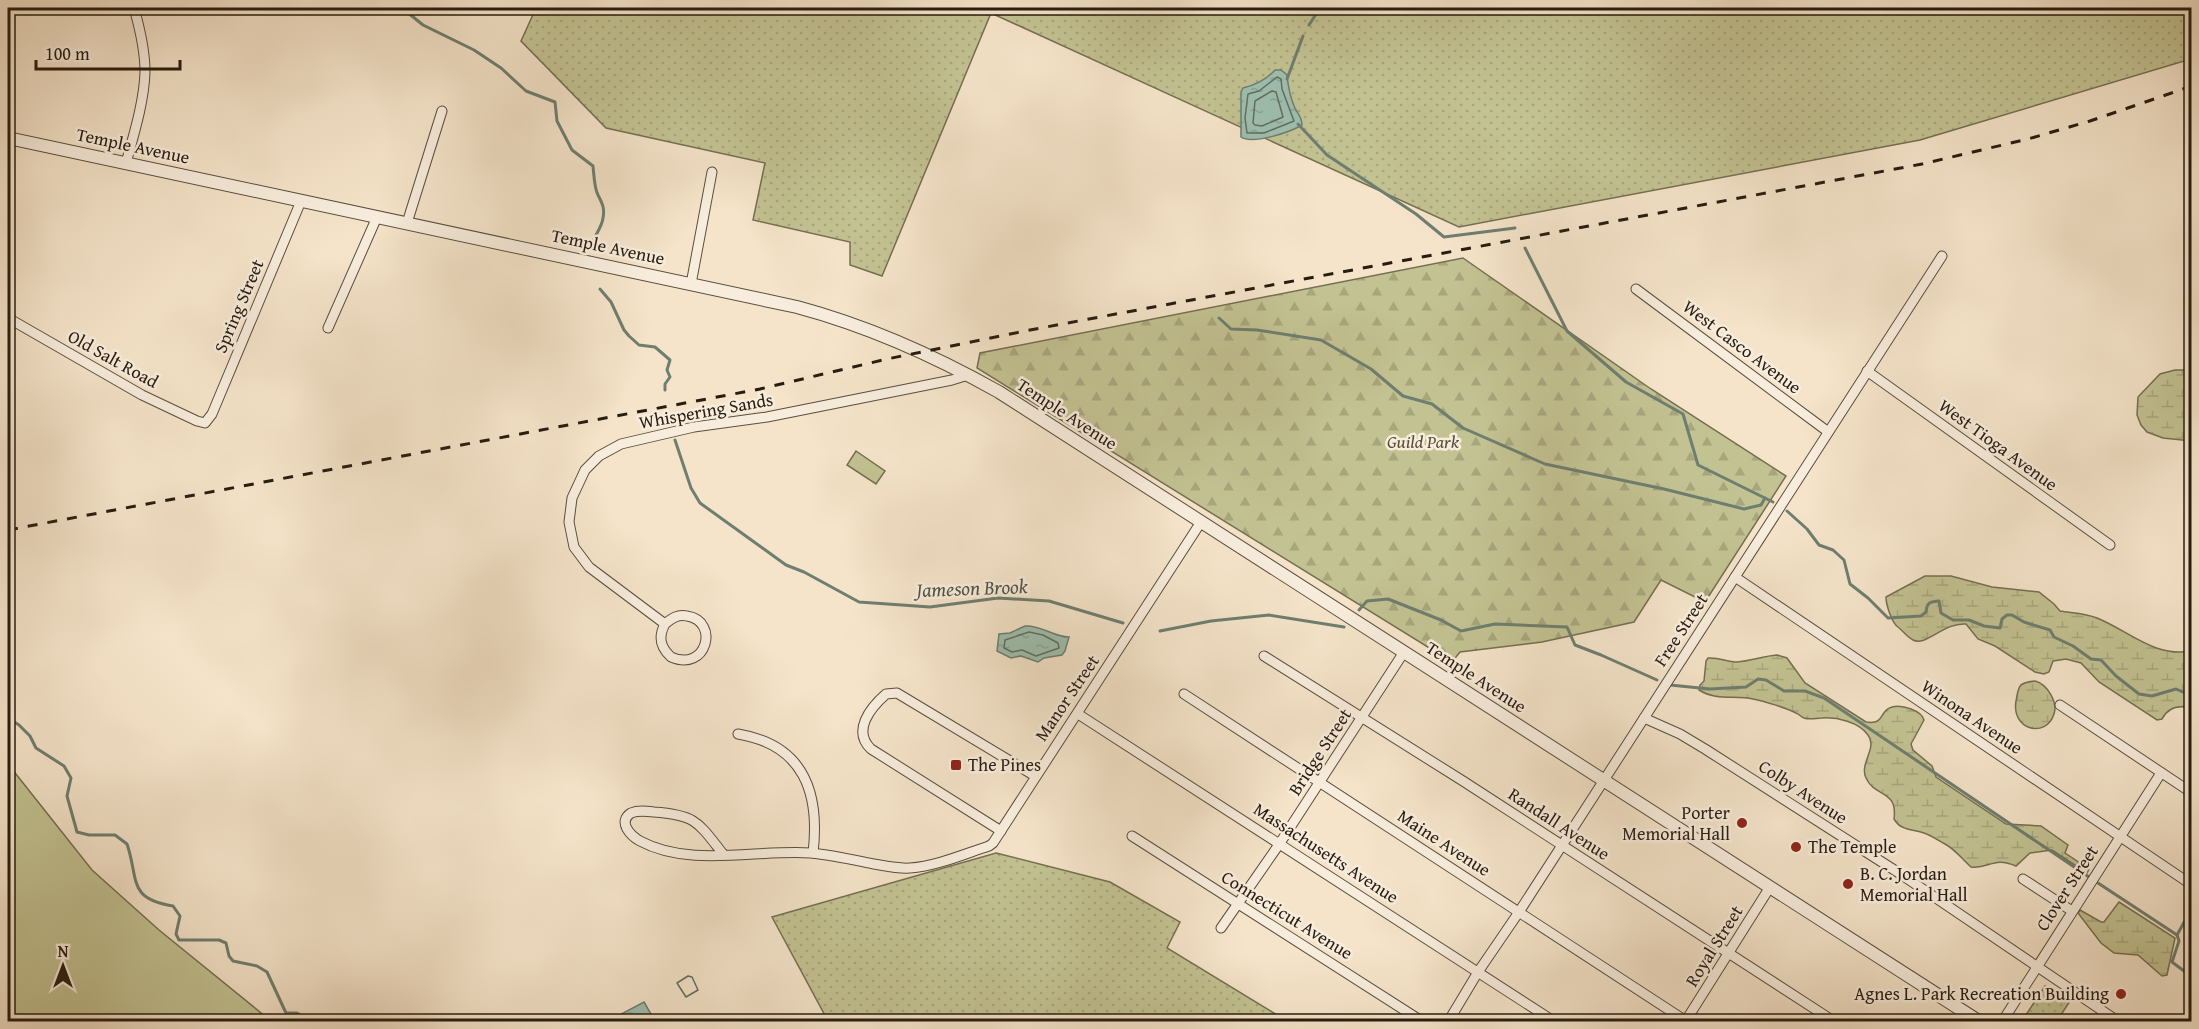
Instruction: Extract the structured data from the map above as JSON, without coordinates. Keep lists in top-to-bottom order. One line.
{"streets":{"street":["Temple Avenue","Spring Street","West Casco Avenue","Old Salt Road","Whispering Sands","West Tioga Avenue","Free Street","Manor Street","Winona Avenue","Bridge Street","Colby Avenue","Randall Avenue","Maine Avenue","Massachusetts Avenue","Clover Street","Connecticut Avenue","Royal Street"]},"crossings":[["Temple Avenue","Spring Street"],["Temple Avenue","Whispering Sands"],["Temple Avenue","Free Street"],["Temple Avenue","Manor Street"],["Temple Avenue","Bridge Street"],["Temple Avenue","Royal Street"],["Spring Street","Old Salt Road"],["West Casco Avenue","Free Street"],["West Tioga Avenue","Free Street"],["Free Street","Winona Avenue"],["Free Street","Colby Avenue"],["Free Street","Randall Avenue"],["Free Street","Maine Avenue"],["Free Street","Massachusetts Avenue"],["Manor Street","Massachusetts Avenue"],["Winona Avenue","Clover Street"],["Bridge Street","Randall Avenue"],["Bridge Street","Maine Avenue"],["Bridge Street","Massachusetts Avenue"],["Bridge Street","Connecticut Avenue"],["Colby Avenue","Clover Street"],["Randall Avenue","Royal Street"],["Maine Avenue","Royal Street"]],"water":["Jameson Brook"],"parks":["Guild Park"],"places":{"transit":["The Pines"],"other":["Porter Memorial Hall","The Temple","B. C. Jordan Memorial Hall","Agnes L. Park Recreation Building"]},"scale_bar":"100 m","north":"top"}
